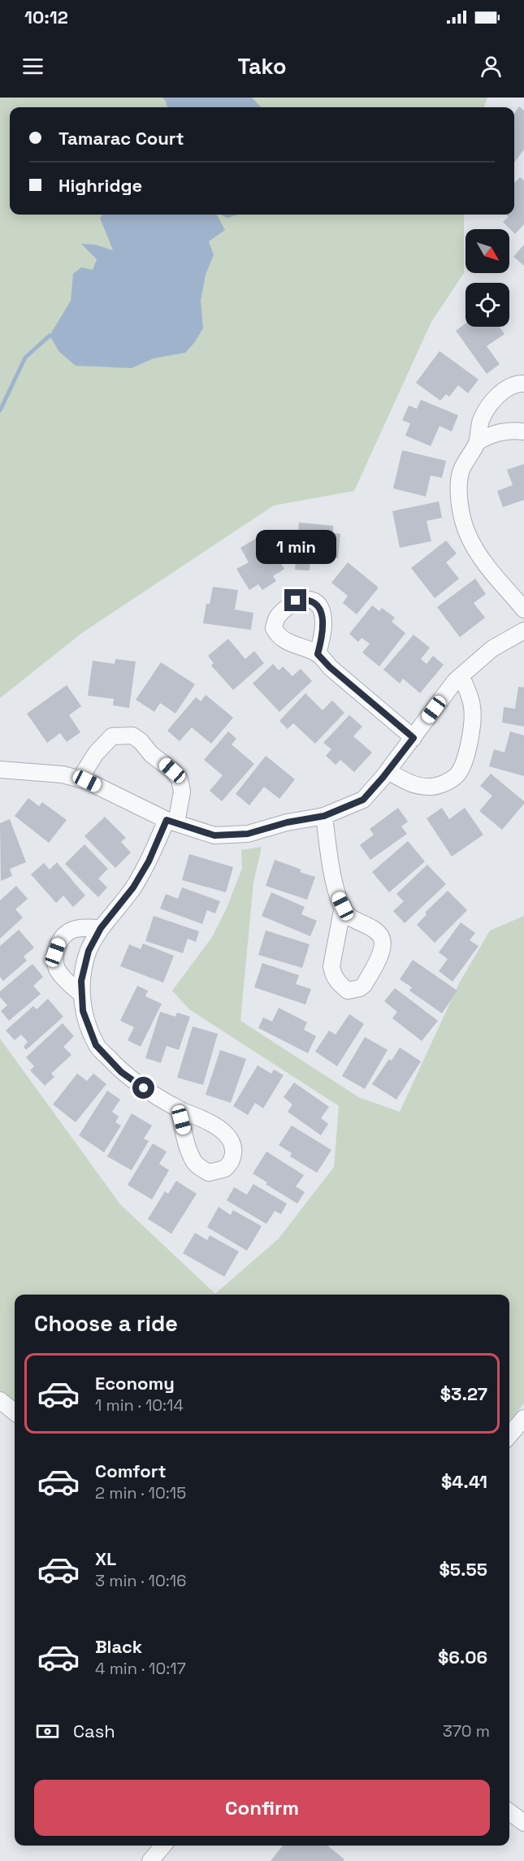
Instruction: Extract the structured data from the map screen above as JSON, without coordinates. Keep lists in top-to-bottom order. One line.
{"north":"bottom right","page":{"status":"10:12","header":"Tako","banner":["Tamarac Court","Highridge"],"bubble":"1 min","heading":"Choose a ride","list":[{"name":"Economy","note":"1 min · 10:14","value":"$3.27"},{"name":"Comfort","note":"2 min · 10:15","value":"$4.41"},{"name":"XL","note":"3 min · 10:16","value":"$5.55"},{"name":"Black","note":"4 min · 10:17","value":"$6.06"}],"pay":["Cash","370 m"],"buttons":"Confirm"}}
